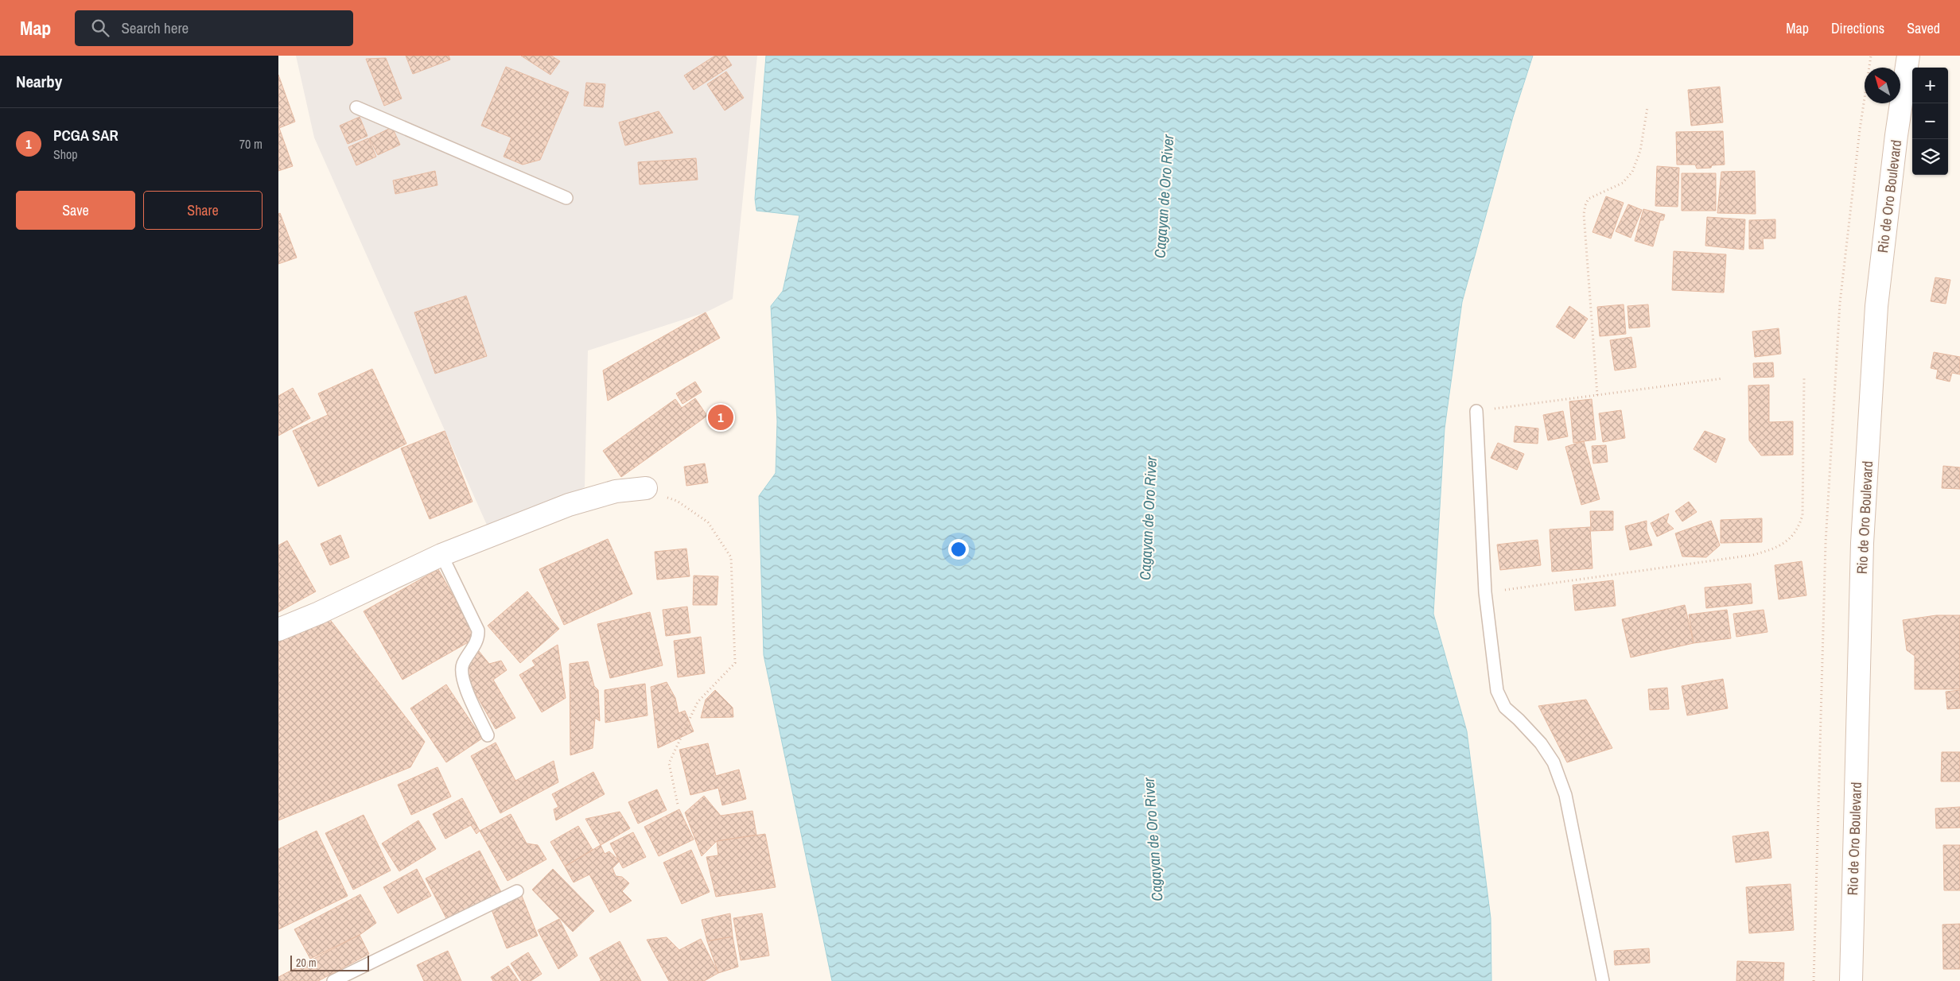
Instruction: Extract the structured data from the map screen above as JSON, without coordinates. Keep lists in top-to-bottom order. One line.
{"streets":{"main road":["Rio de Oro Boulevard"]},"water":["Cagayan de Oro River"],"scale_bar":"20 m","north":"top left","page":{"header":"Map","search":"Search here","nav":["Map","Directions","Saved"],"heading":"Nearby","map_buttons":["+","−"],"list":[{"mark":"1","name":"PCGA SAR","note":"Shop","value":"70 m"}],"buttons":["Save","Share"],"pins":"1","scale":"20 m"}}
